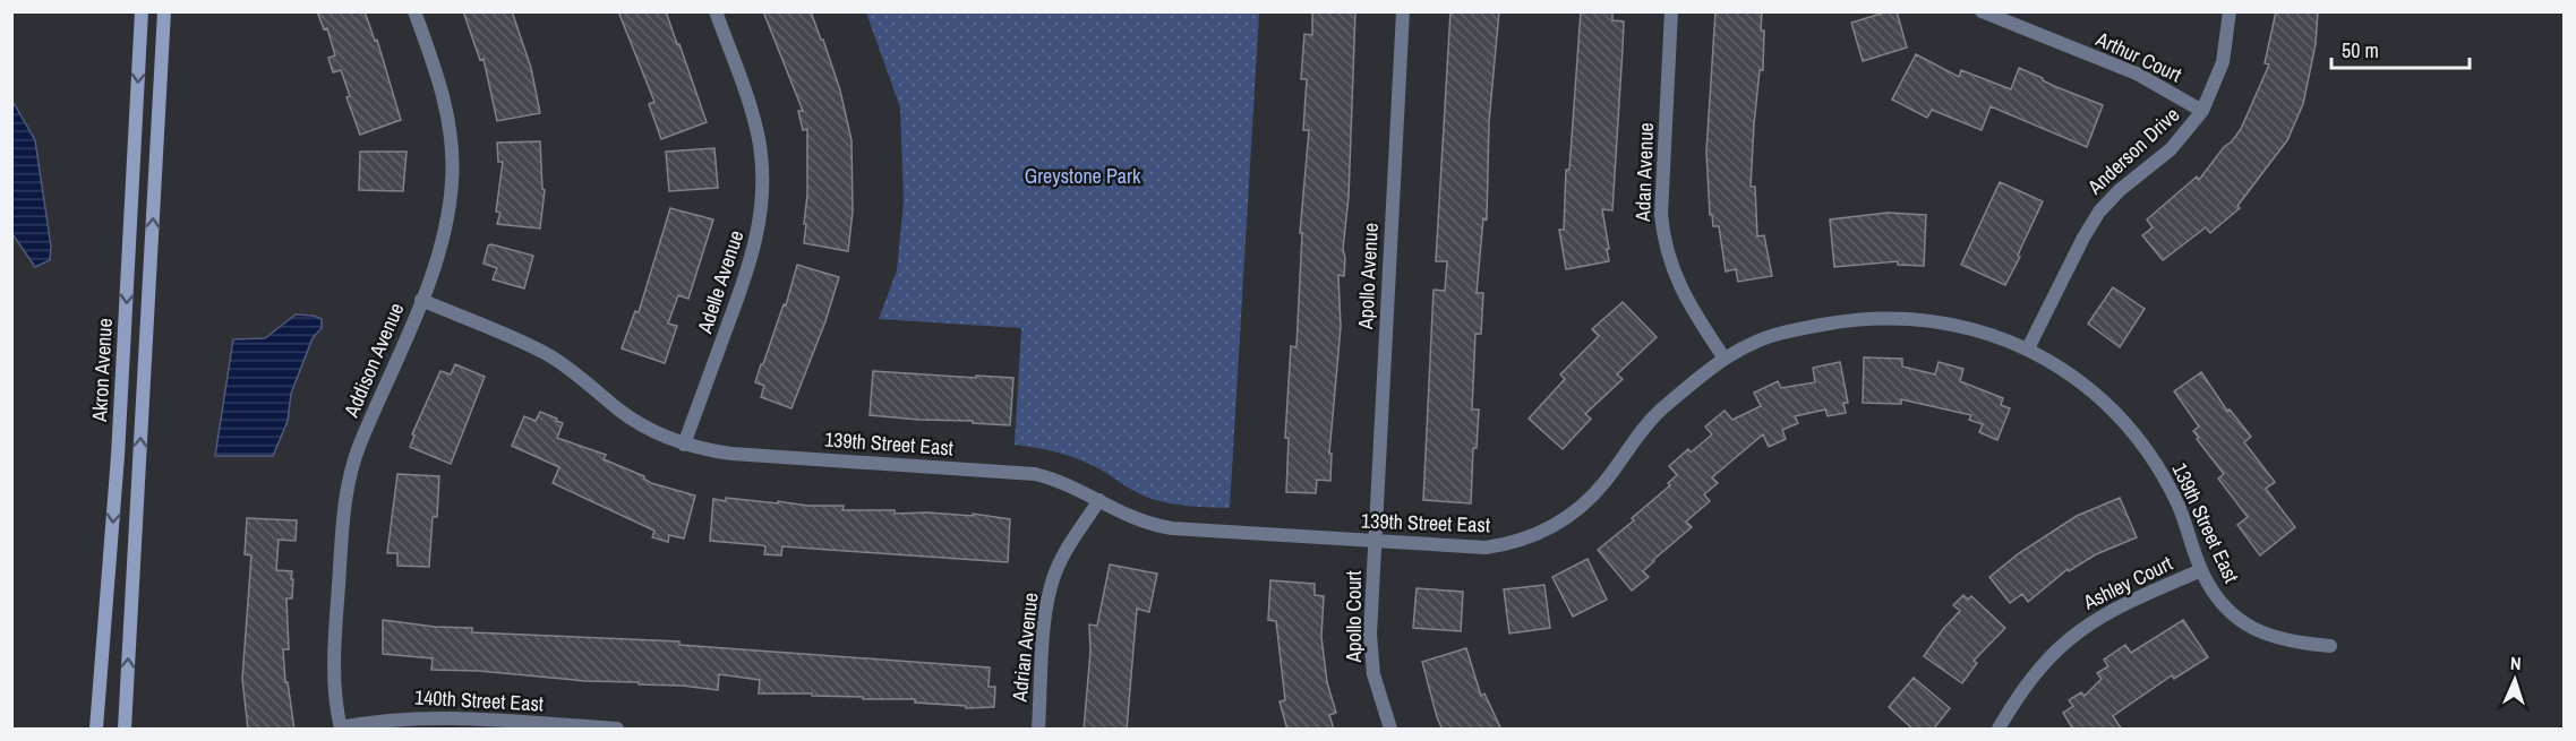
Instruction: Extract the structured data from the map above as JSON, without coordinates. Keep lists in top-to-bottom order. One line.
{"streets":{"street":["Arthur Court","Anderson Drive","Adan Avenue","Apollo Avenue","Adelle Avenue","Addison Avenue","Akron Avenue","139th Street East","Ashley Court","Apollo Court","Adrian Avenue","140th Street East"]},"crossings":[["Arthur Court","Anderson Drive"],["Anderson Drive","139th Street East"],["Adan Avenue","139th Street East"],["Apollo Avenue","139th Street East"],["Apollo Avenue","Apollo Court"],["Adelle Avenue","139th Street East"],["Addison Avenue","139th Street East"],["Addison Avenue","140th Street East"],["139th Street East","Ashley Court"],["139th Street East","Apollo Court"],["139th Street East","Adrian Avenue"]],"parks":["Greystone Park"],"scale_bar":"50 m","north":"top"}
